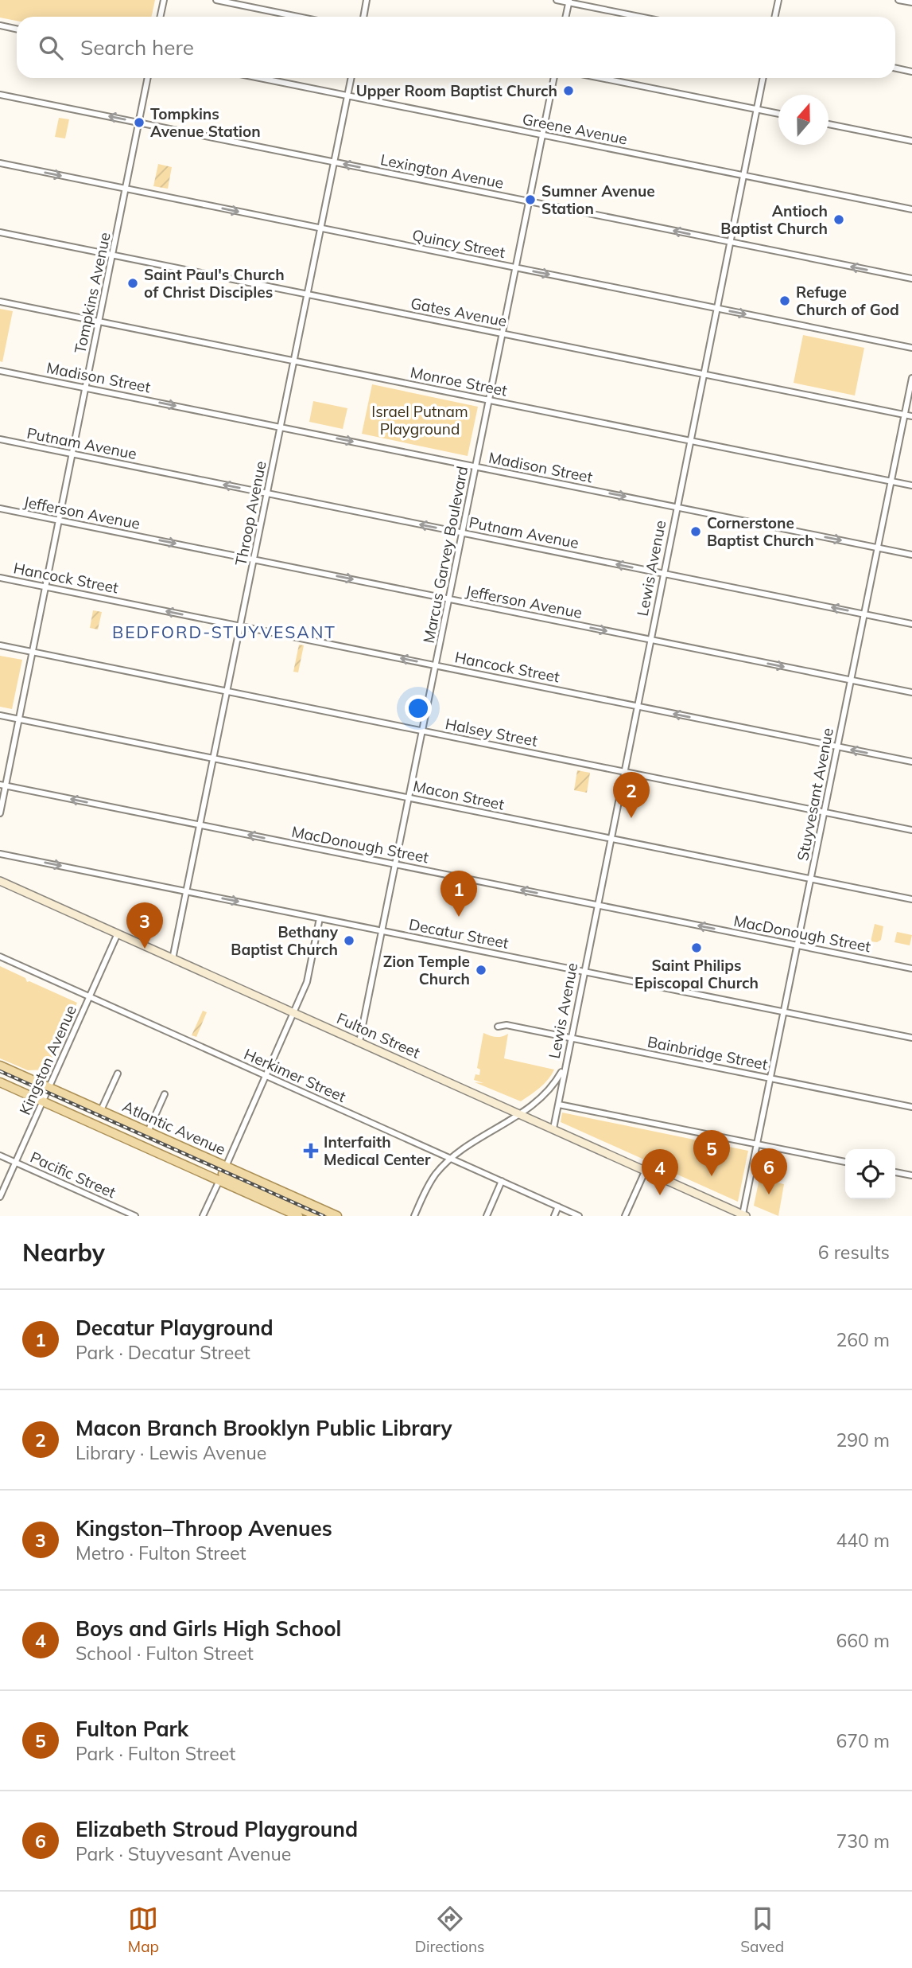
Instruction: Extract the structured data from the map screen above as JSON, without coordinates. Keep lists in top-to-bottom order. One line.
{"streets":{"main road":["Fulton Street","Atlantic Avenue"],"street":["Greene Avenue","Lexington Avenue","Quincy Street","Tompkins Avenue","Gates Avenue","Madison Street","Monroe Street","Putnam Avenue","Jefferson Avenue","Throop Avenue","Marcus Garvey Boulevard","Lewis Avenue","Hancock Street","Halsey Street","Stuyvesant Avenue","Macon Street","MacDonough Street","Decatur Street","Bainbridge Street","Kingston Avenue","Herkimer Street","Pacific Street"]},"crossings":[["Greene Avenue","Throop Avenue"],["Greene Avenue","Marcus Garvey Boulevard"],["Greene Avenue","Lewis Avenue"],["Lexington Avenue","Tompkins Avenue"],["Lexington Avenue","Throop Avenue"],["Lexington Avenue","Marcus Garvey Boulevard"],["Lexington Avenue","Lewis Avenue"],["Quincy Street","Tompkins Avenue"],["Quincy Street","Throop Avenue"],["Quincy Street","Marcus Garvey Boulevard"],["Quincy Street","Lewis Avenue"],["Tompkins Avenue","Gates Avenue"],["Tompkins Avenue","Madison Street"],["Tompkins Avenue","Monroe Street"],["Tompkins Avenue","Putnam Avenue"],["Tompkins Avenue","Jefferson Avenue"],["Tompkins Avenue","Hancock Street"],["Tompkins Avenue","Halsey Street"],["Tompkins Avenue","Macon Street"],["Tompkins Avenue","MacDonough Street"],["Gates Avenue","Throop Avenue"],["Gates Avenue","Marcus Garvey Boulevard"],["Gates Avenue","Lewis Avenue"],["Gates Avenue","Stuyvesant Avenue"],["Madison Street","Throop Avenue"],["Madison Street","Marcus Garvey Boulevard"],["Madison Street","Lewis Avenue"],["Madison Street","Stuyvesant Avenue"],["Monroe Street","Throop Avenue"],["Monroe Street","Marcus Garvey Boulevard"],["Monroe Street","Lewis Avenue"],["Monroe Street","Stuyvesant Avenue"],["Putnam Avenue","Throop Avenue"],["Putnam Avenue","Marcus Garvey Boulevard"],["Putnam Avenue","Lewis Avenue"],["Putnam Avenue","Stuyvesant Avenue"],["Jefferson Avenue","Throop Avenue"],["Jefferson Avenue","Marcus Garvey Boulevard"],["Jefferson Avenue","Lewis Avenue"],["Jefferson Avenue","Stuyvesant Avenue"],["Throop Avenue","Hancock Street"],["Throop Avenue","Halsey Street"],["Throop Avenue","Macon Street"],["Throop Avenue","MacDonough Street"],["Throop Avenue","Decatur Street"],["Throop Avenue","Fulton Street"],["Marcus Garvey Boulevard","Hancock Street"],["Marcus Garvey Boulevard","Halsey Street"],["Marcus Garvey Boulevard","Macon Street"],["Marcus Garvey Boulevard","MacDonough Street"],["Marcus Garvey Boulevard","Decatur Street"],["Marcus Garvey Boulevard","Fulton Street"],["Lewis Avenue","Hancock Street"],["Lewis Avenue","Halsey Street"],["Lewis Avenue","Macon Street"],["Lewis Avenue","MacDonough Street"],["Lewis Avenue","Decatur Street"],["Lewis Avenue","Fulton Street"],["Lewis Avenue","Bainbridge Street"],["Lewis Avenue","Herkimer Street"],["Hancock Street","Stuyvesant Avenue"],["Halsey Street","Stuyvesant Avenue"],["Stuyvesant Avenue","Macon Street"],["Stuyvesant Avenue","MacDonough Street"],["Stuyvesant Avenue","Decatur Street"],["Stuyvesant Avenue","Fulton Street"],["Stuyvesant Avenue","Bainbridge Street"],["Fulton Street","Kingston Avenue"],["Kingston Avenue","Herkimer Street"],["Kingston Avenue","Atlantic Avenue"],["Kingston Avenue","Pacific Street"]],"one_way":["Lexington Avenue","Quincy Street","Madison Street","Putnam Avenue","Jefferson Avenue","Hancock Street","MacDonough Street","Decatur Street"],"districts":["BEDFORD-STUYVESANT"],"parks":["Israel Putnam Playground"],"places":{"other":["Upper Room Baptist Church","Tompkins Avenue Station","Sumner Avenue Station","Antioch Baptist Church","Saint Paul's Church of Christ Disciples","Refuge Church of God","Cornerstone Baptist Church","Bethany Baptist Church","Saint Philips Episcopal Church","Zion Temple Church"],"health":["Interfaith Medical Center"]},"north":"top","page":{"search":"Search here","pins":["2","1","3","5","6","4"],"heading":["Nearby","6 results"],"list":[{"mark":"1","name":"Decatur Playground","note":"Park · Decatur Street","value":"260 m"},{"mark":"2","name":"Macon Branch Brooklyn Public Library","note":"Library · Lewis Avenue","value":"290 m"},{"mark":"3","name":"Kingston–Throop Avenues","note":"Metro · Fulton Street","value":"440 m"},{"mark":"4","name":"Boys and Girls High School","note":"School · Fulton Street","value":"660 m"},{"mark":"5","name":"Fulton Park","note":"Park · Fulton Street","value":"670 m"},{"mark":"6","name":"Elizabeth Stroud Playground","note":"Park · Stuyvesant Avenue","value":"730 m"}],"nav":["Map","Directions","Saved"]}}
